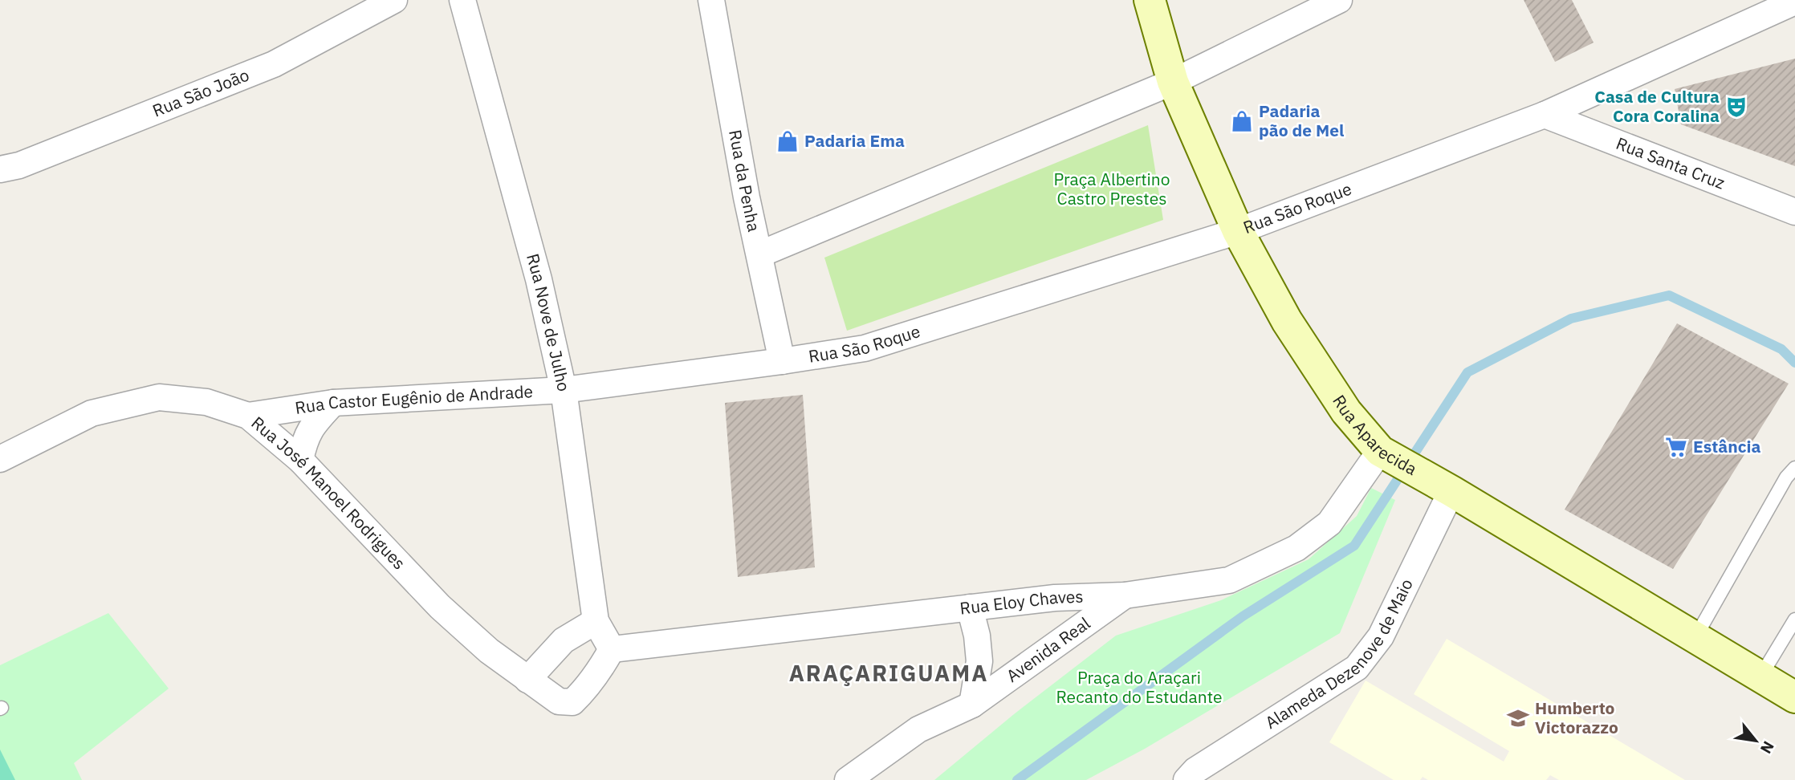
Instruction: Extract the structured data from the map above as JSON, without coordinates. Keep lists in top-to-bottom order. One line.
{"streets":{"street":["Rua São João","Rua Santa Cruz","Rua da Penha","Rua São Roque","Rua Nove de Julho","Rua Castor Eugênio de Andrade","Rua Aparecida","Rua José Manoel Rodrigues","Rua Eloy Chaves","Avenida Real","Alameda Dezenove de Maio"]},"crossings":[["Rua Santa Cruz","Rua São Roque"],["Rua da Penha","Rua São Roque"],["Rua da Penha","Rua Castor Eugênio de Andrade"],["Rua São Roque","Rua Castor Eugênio de Andrade"],["Rua São Roque","Rua Aparecida"],["Rua Nove de Julho","Rua Castor Eugênio de Andrade"],["Rua Nove de Julho","Rua José Manoel Rodrigues"],["Rua Nove de Julho","Rua Eloy Chaves"],["Rua Castor Eugênio de Andrade","Rua José Manoel Rodrigues"],["Rua Aparecida","Rua Eloy Chaves"],["Rua Aparecida","Alameda Dezenove de Maio"],["Rua José Manoel Rodrigues","Rua Eloy Chaves"],["Rua Eloy Chaves","Avenida Real"]],"districts":["ARAÇARIGUAMA"],"parks":["Praça Albertino Castro Prestes","Praça do Araçari Recanto do Estudante"],"places":{"theatre":["Casa de Cultura Cora Coralina"],"shop":["Padaria pão de Mel","Padaria Ema"],"supermarket":["Estância"],"school or university":["Humberto Victorazzo"]},"north":"bottom right"}
